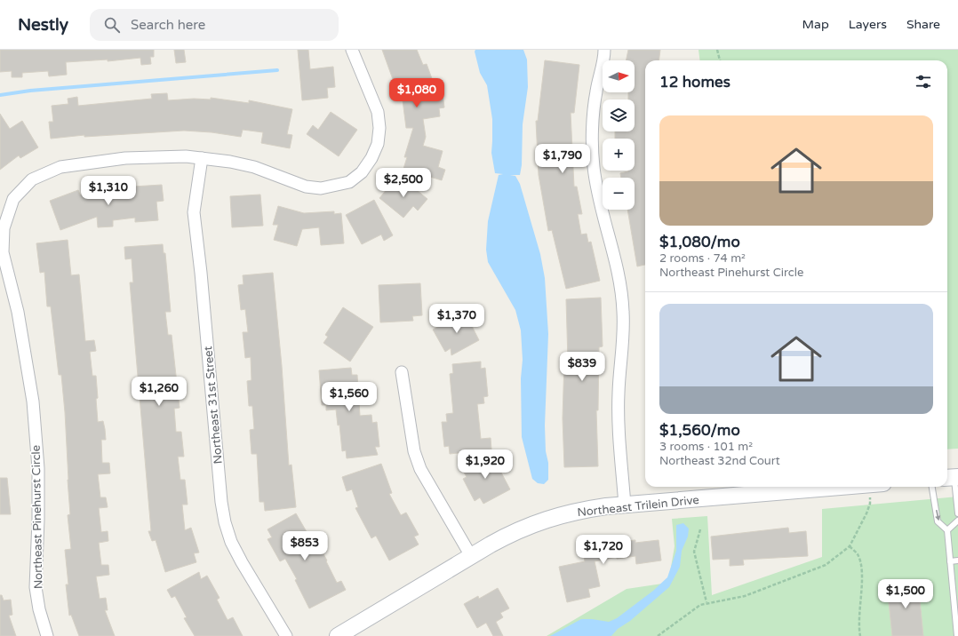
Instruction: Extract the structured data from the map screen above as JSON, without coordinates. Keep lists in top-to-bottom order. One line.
{"streets":{"street":["Northeast 31st Street","Northeast Trilein Drive","Northeast Pinehurst Circle"]},"crossings":[["Northeast 31st Street","Northeast Pinehurst Circle"]],"north":"right","page":{"header":"Nestly","search":"Search here","nav":["Map","Layers","Share"],"map_buttons":["+","−"],"heading":"12 homes","price":["$1,080","$1,790","$2,500","$1,310","$1,370","$839","$1,260","$1,560","$1,920","$853","$1,720","$1,500"],"list":[{"name":"$1,080/mo","note":"2 rooms · 74 m² · Northeast Pinehurst Circle"},{"name":"$1,560/mo","note":"3 rooms · 101 m² · Northeast 32nd Court"}]}}
